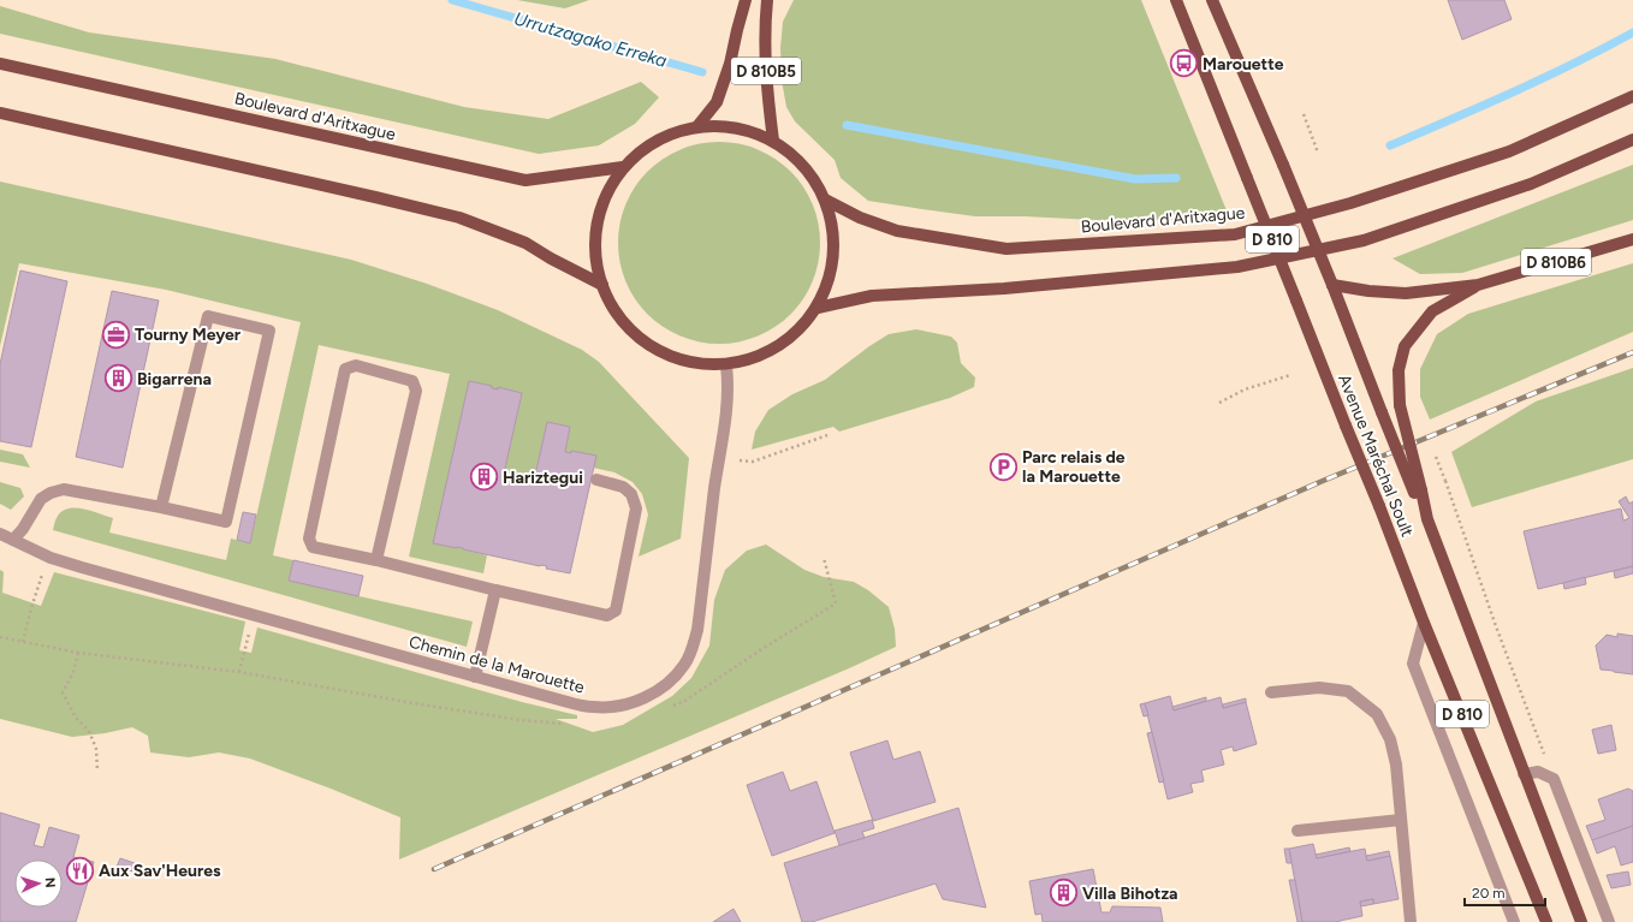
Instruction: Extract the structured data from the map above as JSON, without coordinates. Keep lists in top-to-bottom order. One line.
{"streets":{"main road":["D 810B5","Boulevard d'Aritxague","D 810","D 810B6","Avenue Maréchal Soult"],"street":["Chemin de la Marouette"]},"crossings":[["D 810","D 810B6"]],"water":["Urrutzagako Erreka"],"places":{"bus stop":["Marouette"],"office":["Tourny Meyer"],"building":["Bigarrena","Hariztegui","Villa Bihotza"],"parking":["Parc relais de la Marouette"],"restaurant":["Aux Sav'Heures"]},"scale_bar":"20 m","north":"right"}
